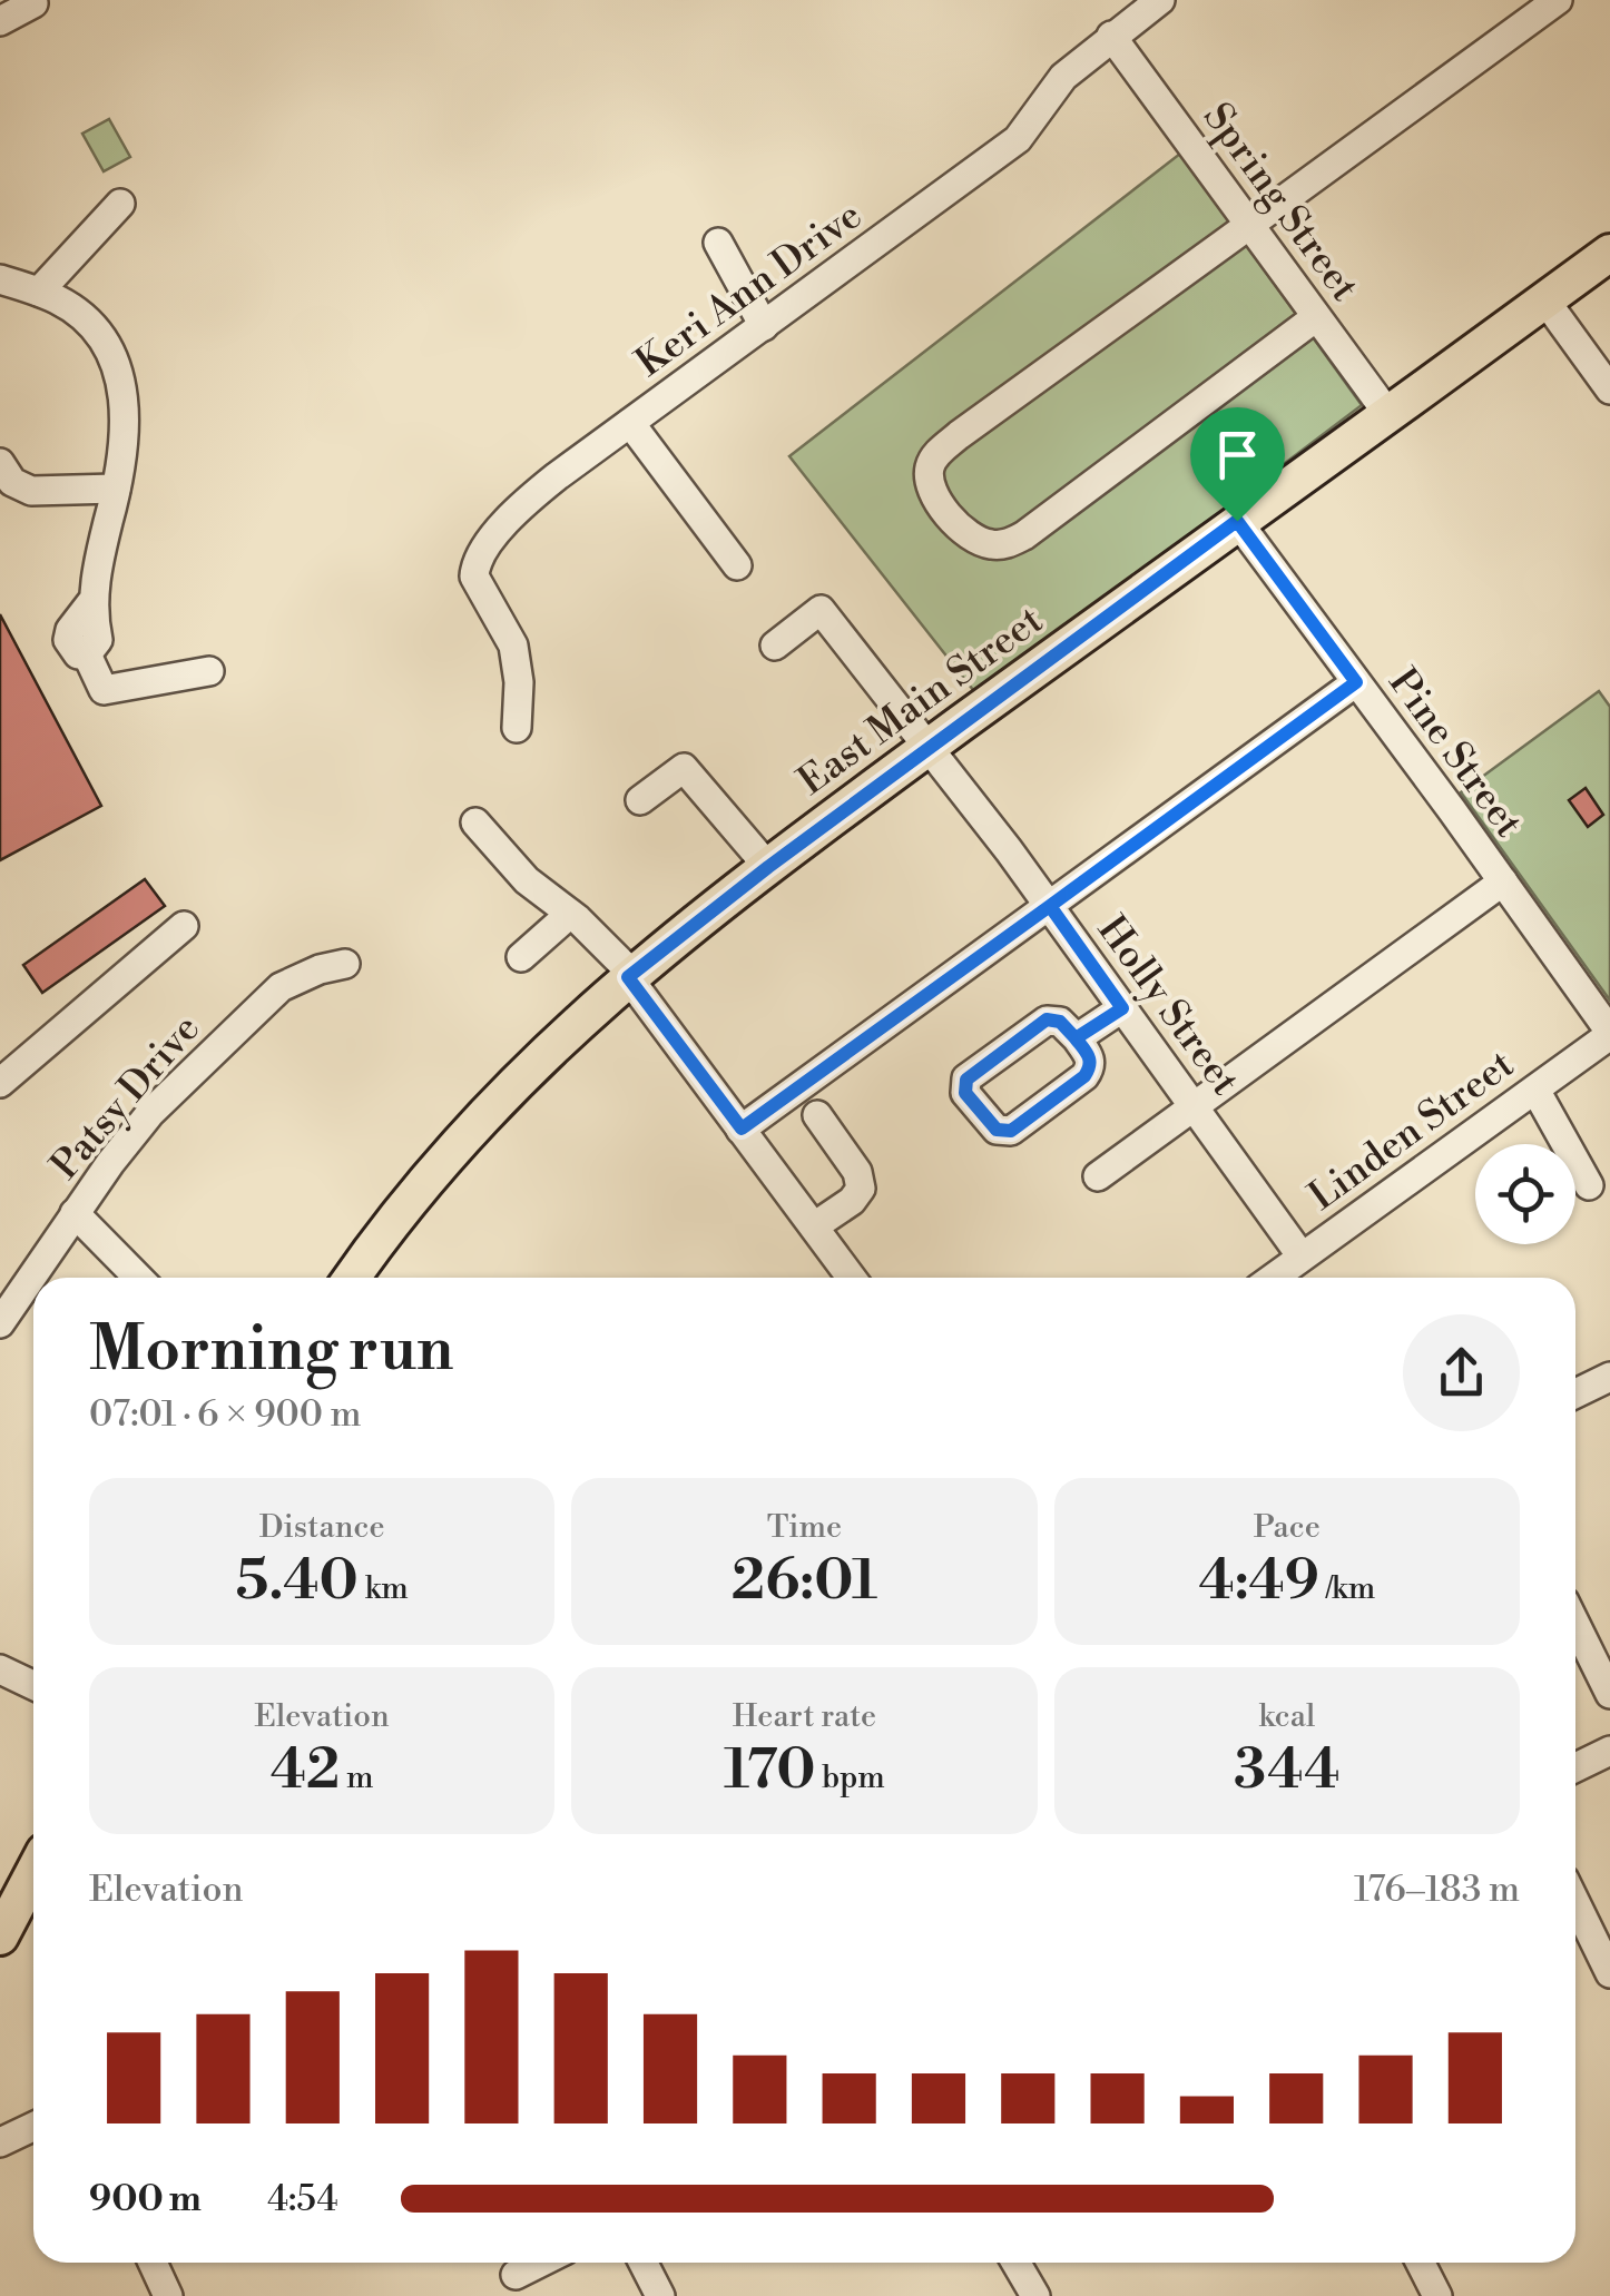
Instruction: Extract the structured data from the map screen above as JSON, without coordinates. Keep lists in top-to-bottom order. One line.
{"streets":{"main road":["East Main Street"],"street":["Spring Street","Keri Ann Drive","Pine Street","Holly Street","Patsy Drive","Linden Street"]},"crossings":[["Spring Street","Keri Ann Drive"],["Spring Street","East Main Street"],["East Main Street","Pine Street"],["East Main Street","Holly Street"],["Pine Street","Linden Street"],["Holly Street","Linden Street"]],"page":{"heading":["Morning run","07:01 · 6 × 900 m"],"stats":[["Distance","5.40 km"],["Time","26:01"],["Pace","4:49 /km"],["Elevation","42 m"],["Heart rate","170 bpm"],["kcal","344"]],"chart":["Elevation","176–183 m"],"list":[{"name":"900 m","note":"4:54"}]}}
